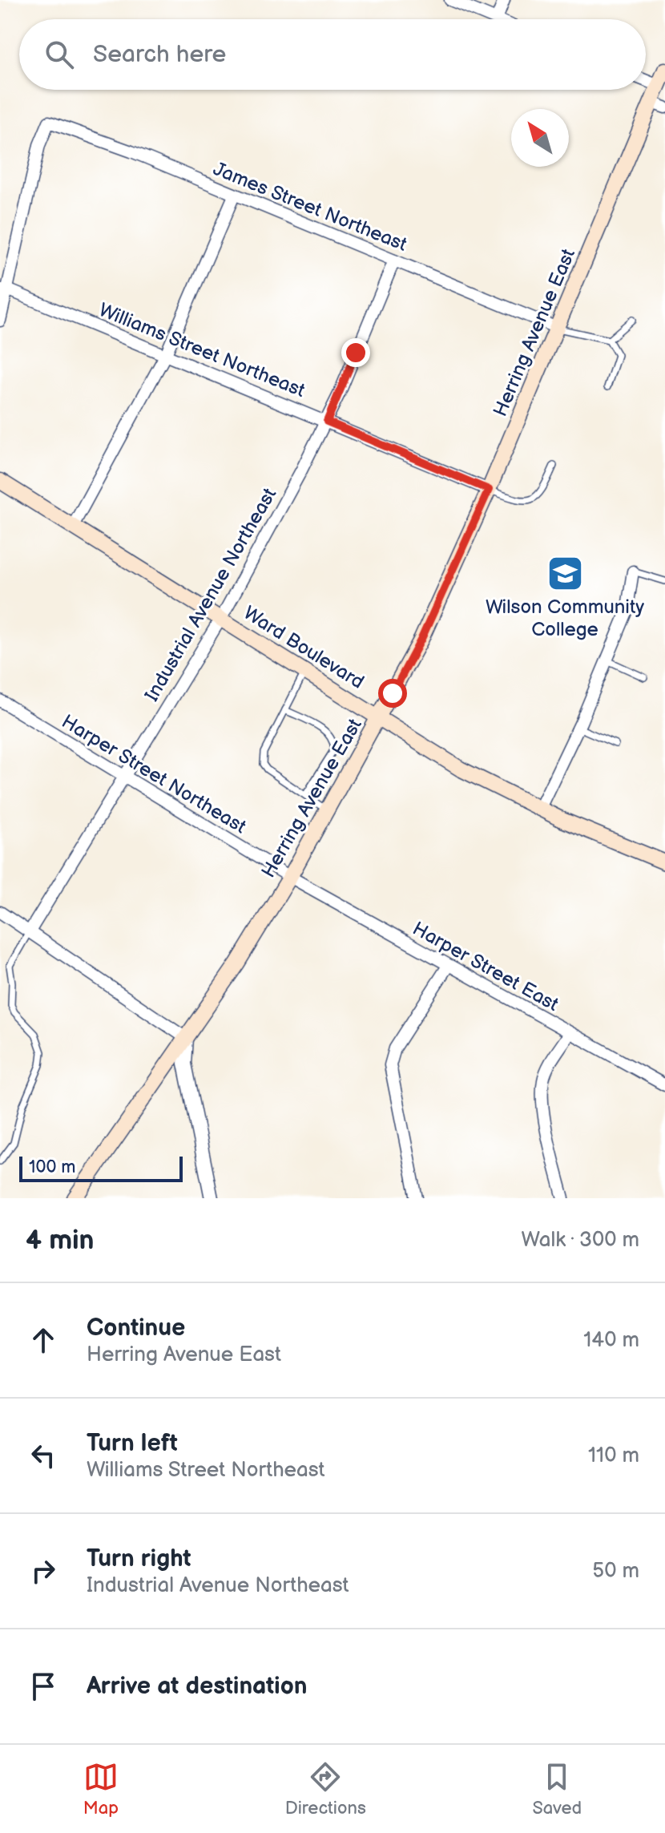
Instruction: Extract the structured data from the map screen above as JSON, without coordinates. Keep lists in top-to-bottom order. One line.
{"streets":{"main road":["Herring Avenue East","Ward Boulevard"],"street":["James Street Northeast","Williams Street Northeast","Industrial Avenue Northeast","Harper Street Northeast","Harper Street East"]},"crossings":[["James Street Northeast","Herring Avenue East"],["James Street Northeast","Williams Street Northeast"],["James Street Northeast","Industrial Avenue Northeast"],["Herring Avenue East","Williams Street Northeast"],["Herring Avenue East","Ward Boulevard"],["Herring Avenue East","Harper Street Northeast"],["Herring Avenue East","Harper Street East"],["Williams Street Northeast","Industrial Avenue Northeast"],["Industrial Avenue Northeast","Ward Boulevard"],["Industrial Avenue Northeast","Harper Street Northeast"],["Harper Street Northeast","Harper Street East"]],"places":{"school or university":["Wilson Community College"]},"scale_bar":"100 m","north":"top left","page":{"search":"Search here","scale":"100 m","heading":["4 min","Walk · 300 m"],"list":[["Continue","Herring Avenue East","140 m"],["Turn left","Williams Street Northeast","110 m"],["Turn right","Industrial Avenue Northeast","50 m"],"Arrive at destination"],"nav":["Map","Directions","Saved"]}}
